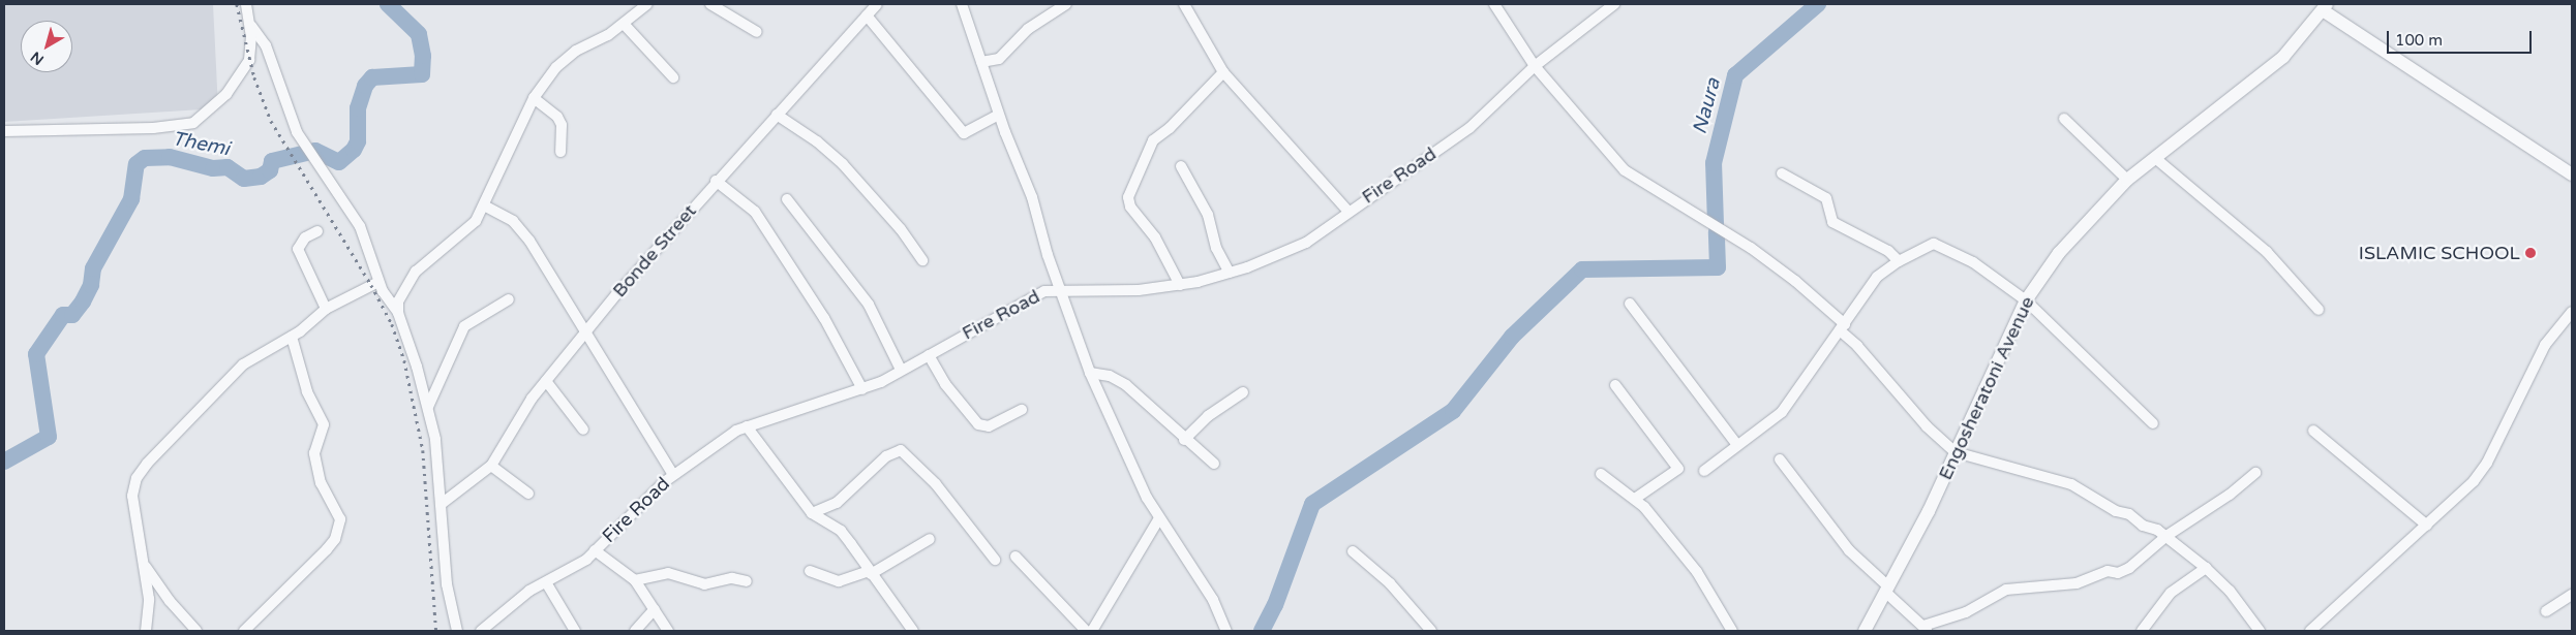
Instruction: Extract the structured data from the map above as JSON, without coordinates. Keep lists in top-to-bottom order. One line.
{"streets":{"street":["Fire Road","Bonde Street","Engosheratoni Avenue"]},"water":["Naura","Themi"],"places":["ISLAMIC SCHOOL"],"scale_bar":"100 m","north":"bottom left"}
